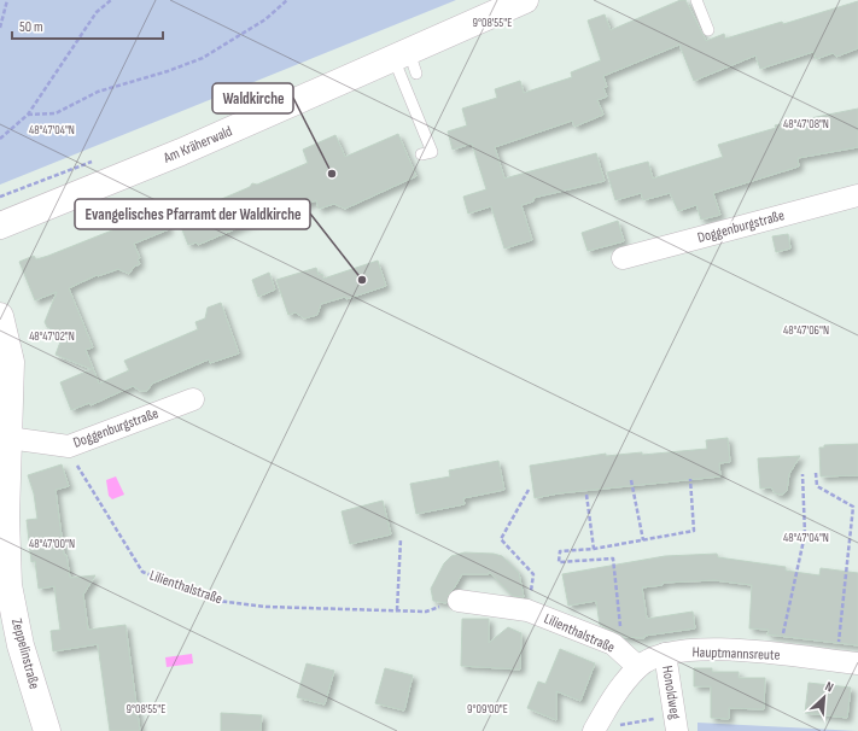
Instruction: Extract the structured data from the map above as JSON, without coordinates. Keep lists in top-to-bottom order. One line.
{"streets":{"main road":["Am Kräherwald","Zeppelinstraße"],"street":["Doggenburgstraße","Lilienthalstraße","Hauptmannsreute","Honoldweg"]},"crossings":[["Doggenburgstraße","Zeppelinstraße"],["Lilienthalstraße","Hauptmannsreute"],["Hauptmannsreute","Honoldweg"]],"places":["Waldkirche","Evangelisches Pfarramt der Waldkirche"],"scale_bar":"50 m","north":"top right","coordinates":["9°08'55\"E","48°47'08\"N","48°47'04\"N","48°47'06\"N","48°47'02\"N","48°47'00\"N","9°09'00\"E"]}
